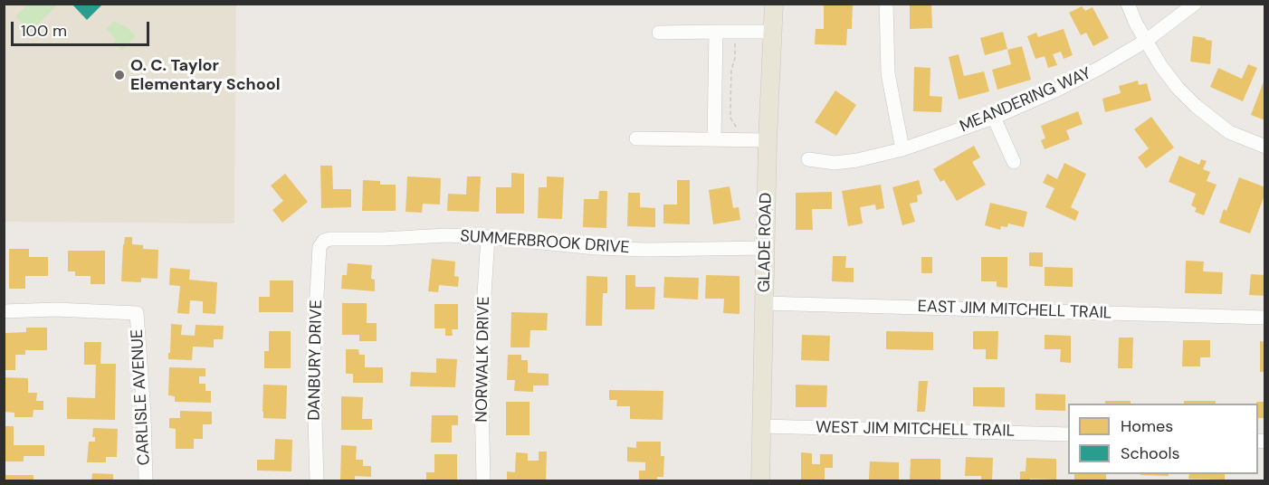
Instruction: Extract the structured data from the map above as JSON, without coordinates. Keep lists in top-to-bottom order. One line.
{"streets":{"main road":["GLADE ROAD"],"street":["MEANDERING WAY","SUMMERBROOK DRIVE","EAST JIM MITCHELL TRAIL","NORWALK DRIVE","DANBURY DRIVE","CARLISLE AVENUE","WEST JIM MITCHELL TRAIL"]},"crossings":[["SUMMERBROOK DRIVE","GLADE ROAD"],["SUMMERBROOK DRIVE","NORWALK DRIVE"],["SUMMERBROOK DRIVE","DANBURY DRIVE"],["GLADE ROAD","EAST JIM MITCHELL TRAIL"],["GLADE ROAD","WEST JIM MITCHELL TRAIL"]],"places":["O. C. Taylor Elementary School"],"legend":["Homes","Schools"],"scale_bar":"100 m"}
